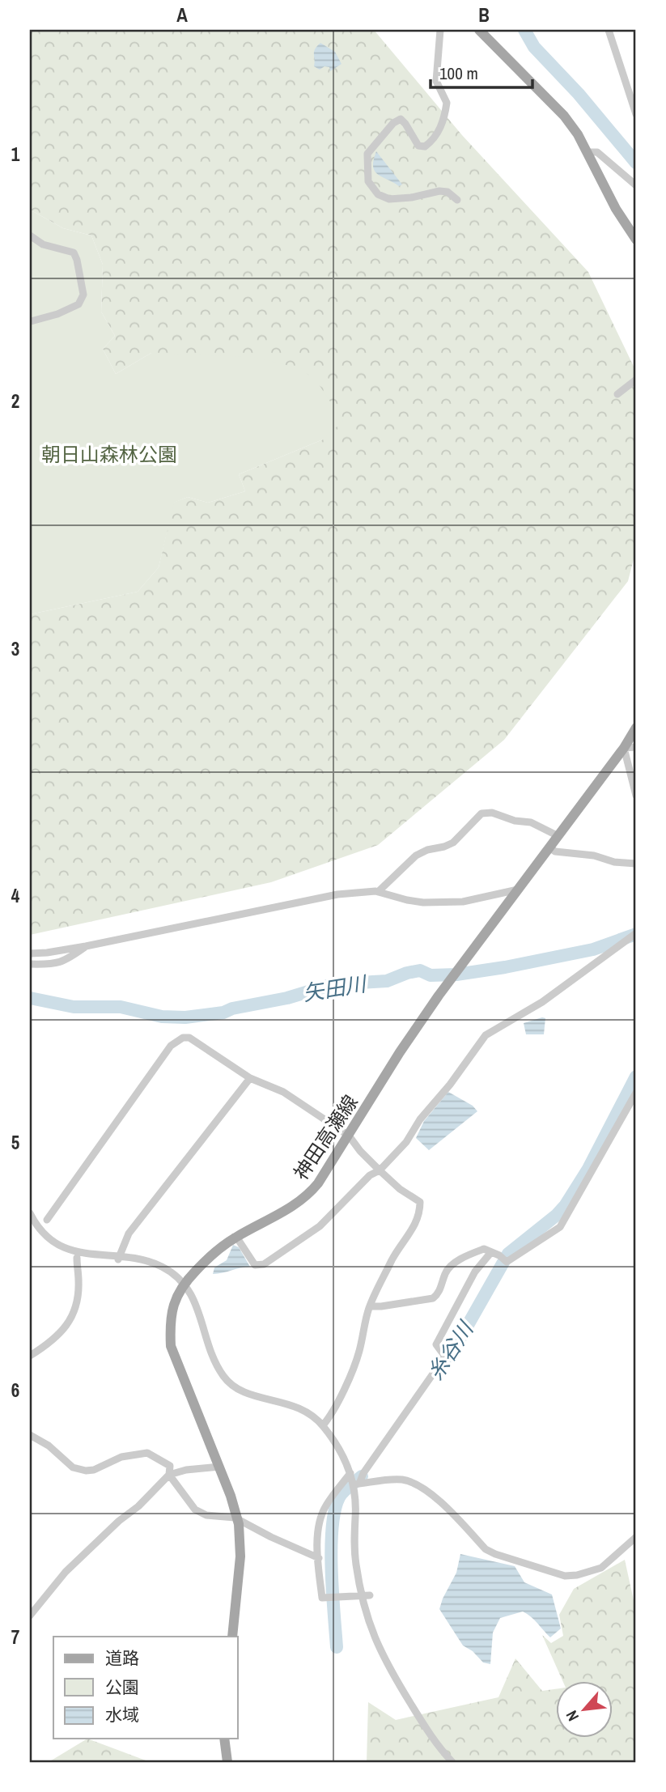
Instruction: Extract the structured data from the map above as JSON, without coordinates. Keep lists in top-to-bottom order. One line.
{"streets":{"main road":["神田高瀬線"]},"water":["矢田川","糸谷川"],"parks":["朝日山森林公園"],"legend":["道路","公園","水域"],"scale_bar":"100 m","north":"bottom left","grid":{"columns":["A","B"],"rows":["1","2","3","4","5","6","7"]}}
